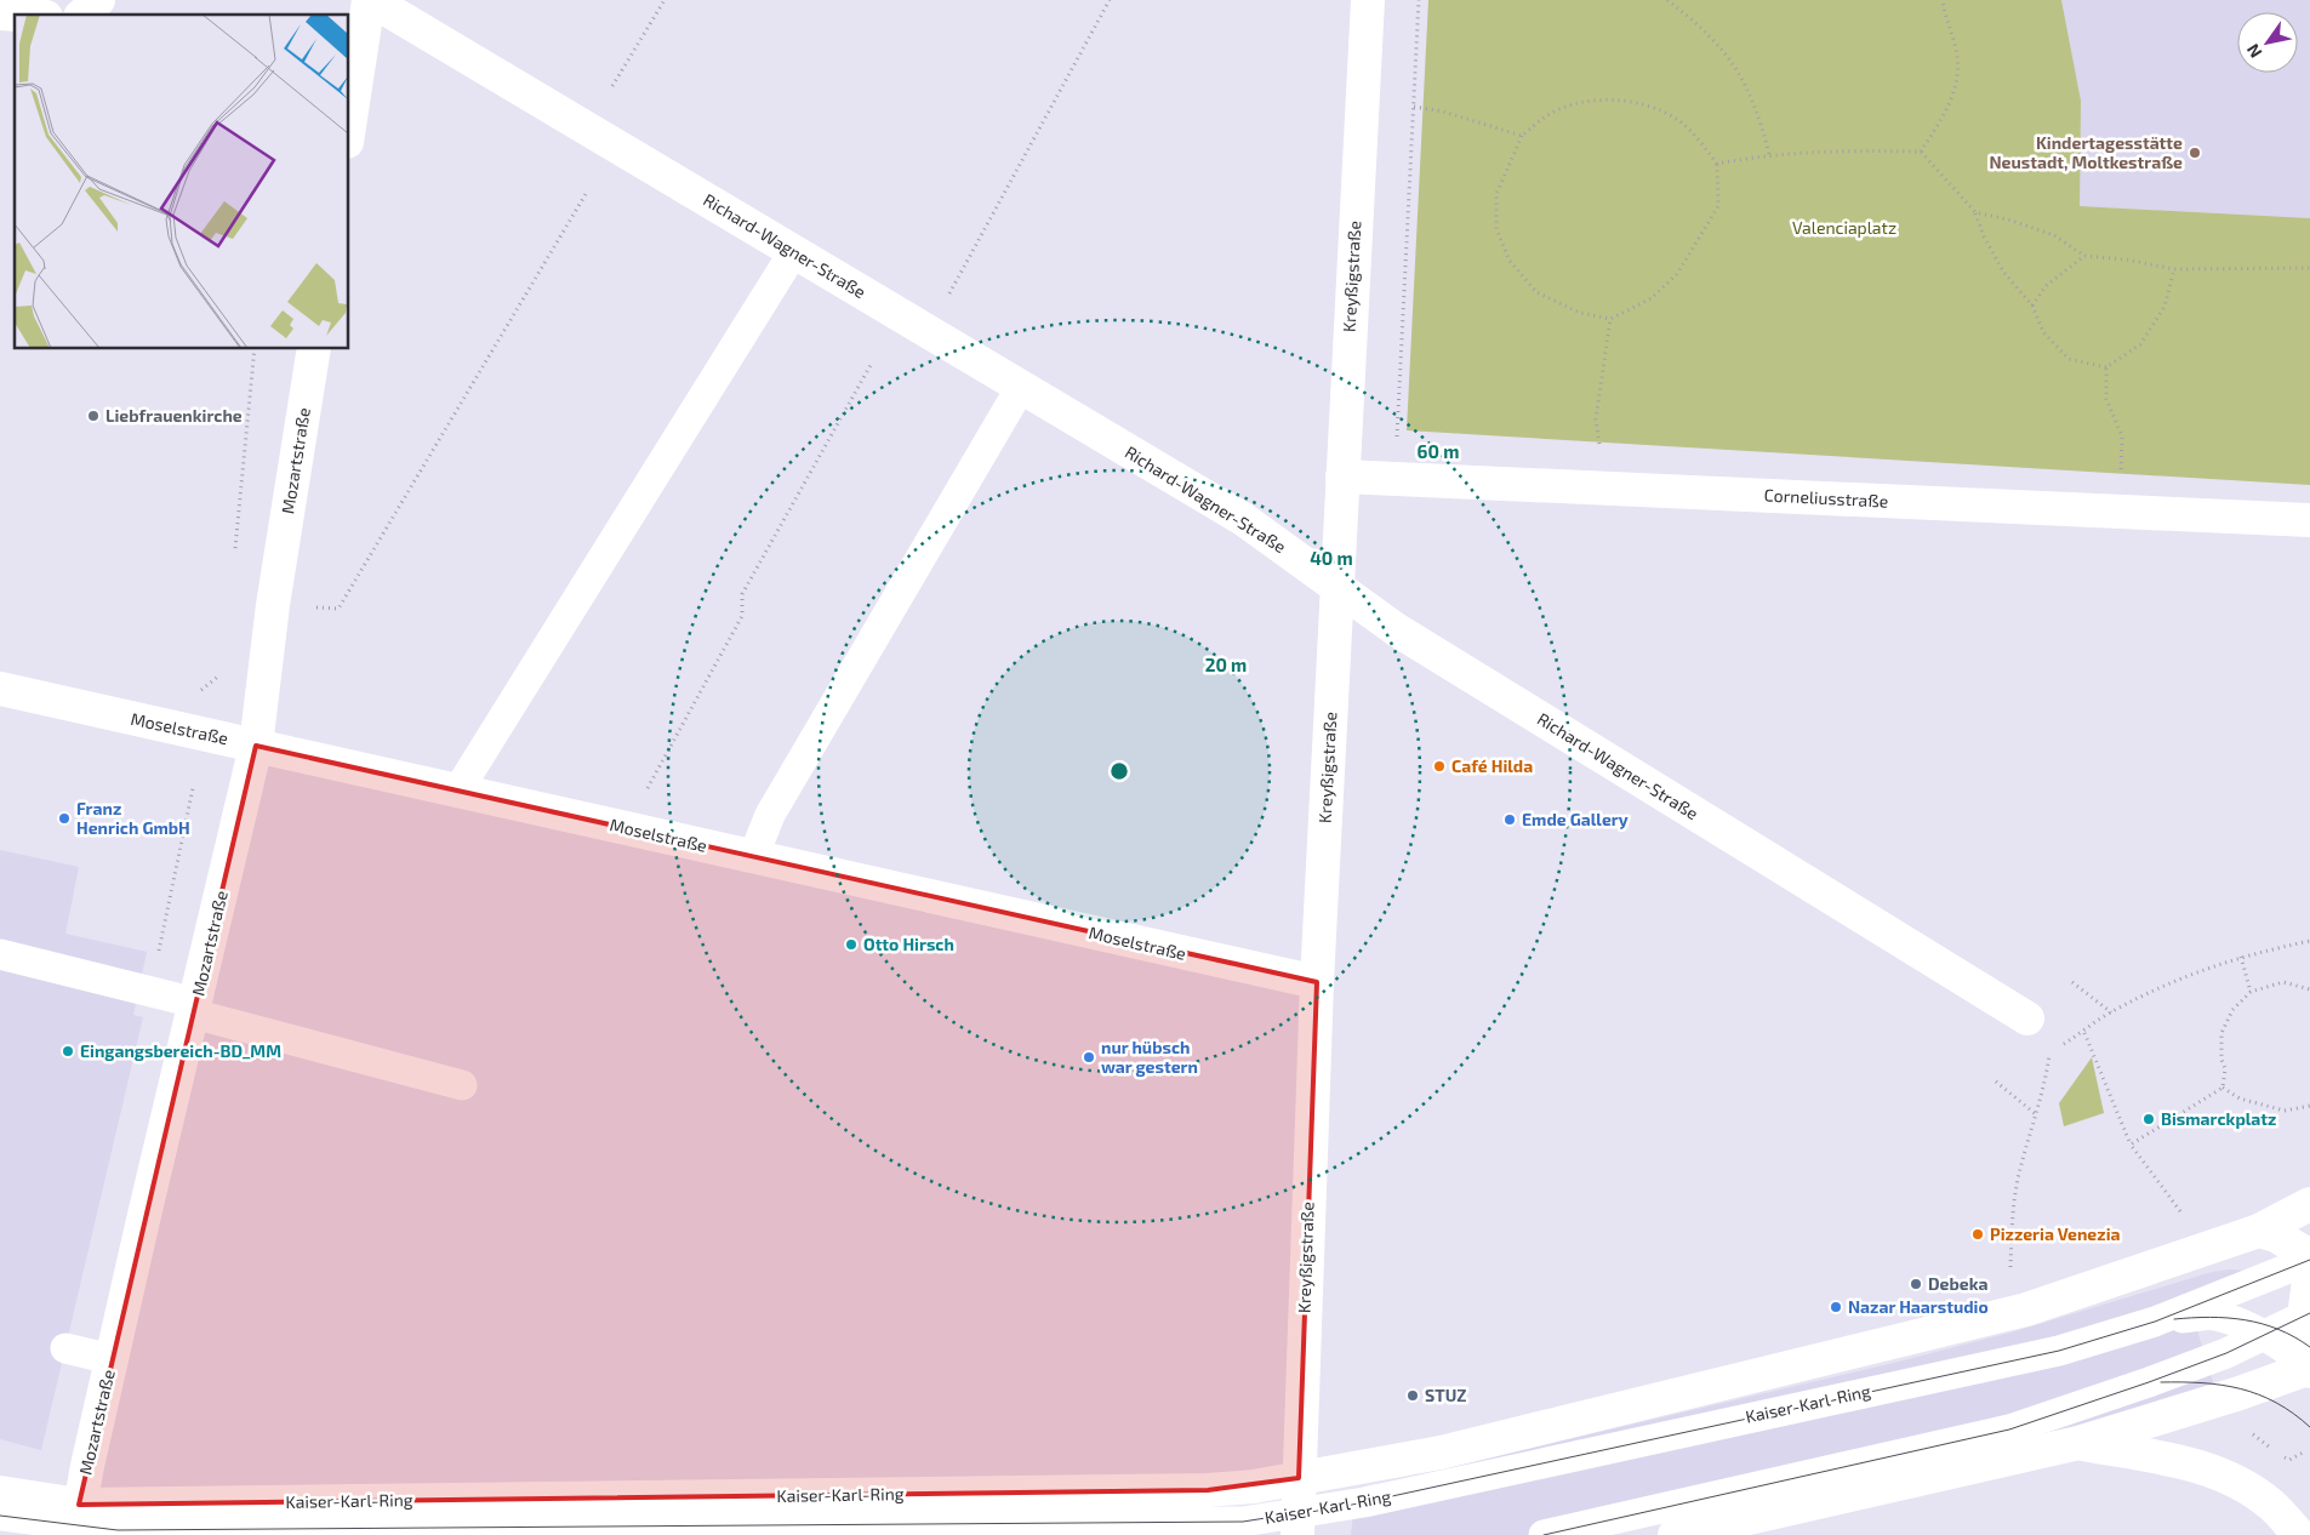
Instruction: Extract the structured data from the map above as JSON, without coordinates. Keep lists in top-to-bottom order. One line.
{"streets":{"street":["Richard-Wagner-Straße","Kreyßigstraße","Mozartstraße","Corneliusstraße","Moselstraße","Kaiser-Karl-Ring"]},"crossings":[["Richard-Wagner-Straße","Kreyßigstraße"],["Kreyßigstraße","Corneliusstraße"],["Kreyßigstraße","Moselstraße"],["Kreyßigstraße","Kaiser-Karl-Ring"],["Mozartstraße","Moselstraße"],["Mozartstraße","Kaiser-Karl-Ring"]],"parks":["Valenciaplatz"],"places":["Kindertagesstätte Neustadt, Moltkestraße","Liebfrauenkirche","Café Hilda","Franz Henrich GmbH","Emde Gallery","Otto Hirsch","Eingangsbereich-BD_MM","nur hübsch war gestern","Bismarckplatz","Pizzeria Venezia","Debeka","Nazar Haarstudio","STUZ"],"north":"bottom left","rings":["60 m","40 m","20 m"]}
